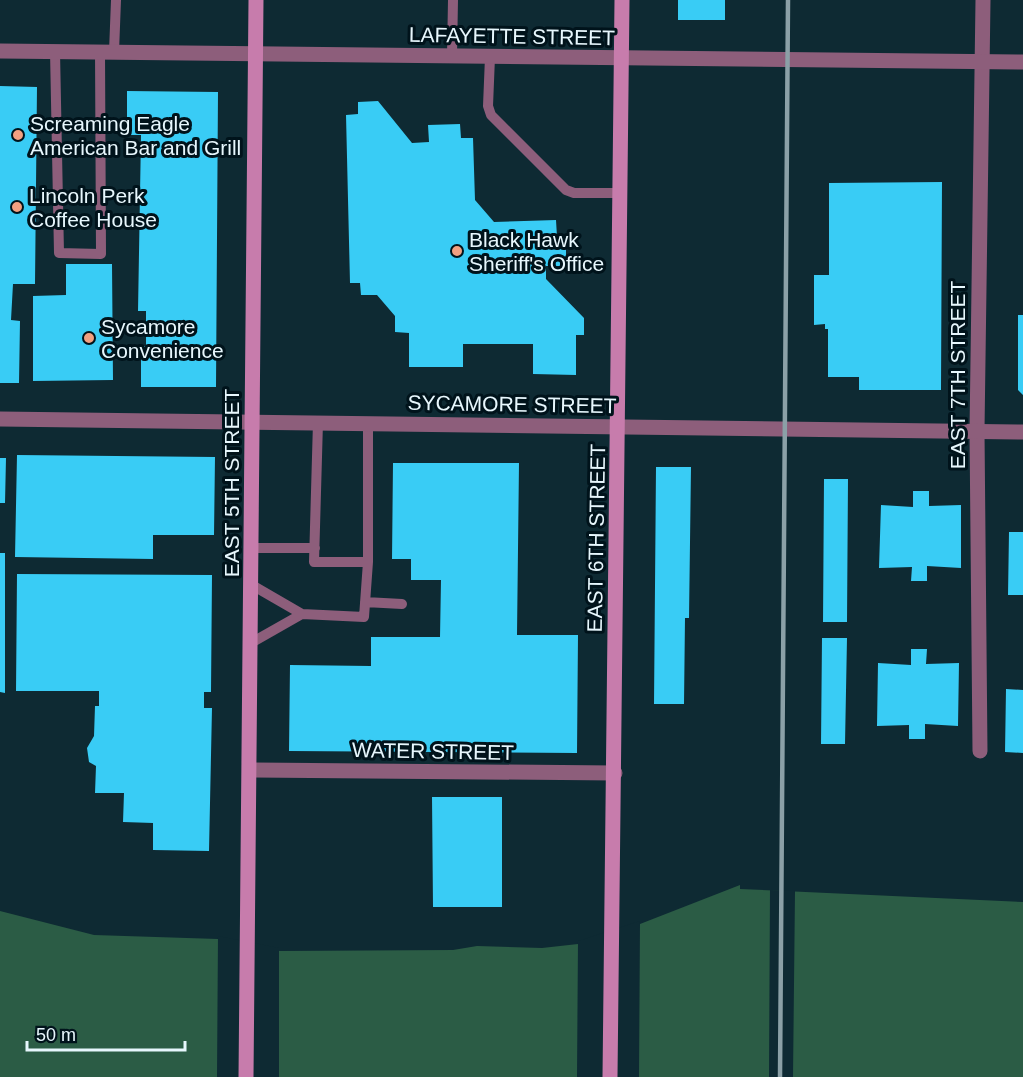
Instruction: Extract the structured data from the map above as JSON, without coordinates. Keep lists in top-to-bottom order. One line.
{"streets":{"main road":["EAST 5TH STREET","EAST 6TH STREET"],"street":["LAFAYETTE STREET","EAST 7TH STREET","SYCAMORE STREET","WATER STREET"]},"crossings":[["LAFAYETTE STREET","EAST 7TH STREET"],["LAFAYETTE STREET","EAST 5TH STREET"],["LAFAYETTE STREET","EAST 6TH STREET"],["EAST 7TH STREET","SYCAMORE STREET"],["SYCAMORE STREET","EAST 5TH STREET"],["SYCAMORE STREET","EAST 6TH STREET"],["EAST 5TH STREET","WATER STREET"],["EAST 6TH STREET","WATER STREET"]],"places":["Screaming Eagle American Bar and Grill","Lincoln Perk Coffee House","Black Hawk Sheriff's Office","Sycamore Convenience"],"scale_bar":"50 m"}
